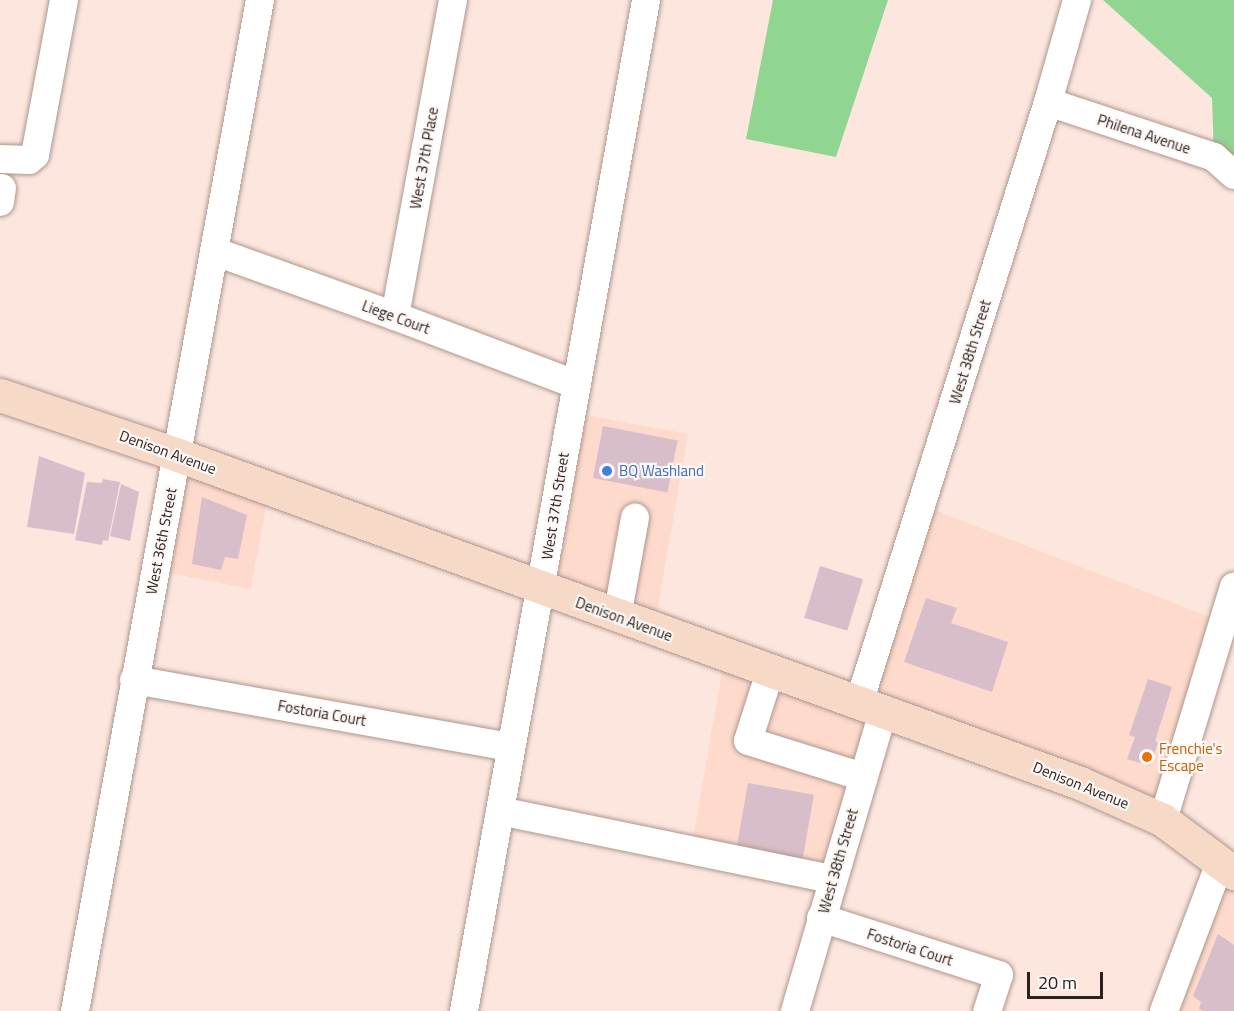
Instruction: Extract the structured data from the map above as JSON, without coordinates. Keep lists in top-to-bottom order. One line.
{"streets":{"main road":["Denison Avenue"],"street":["Philena Avenue","West 37th Place","Liege Court","West 38th Street","West 37th Street","West 36th Street","Fostoria Court"]},"crossings":[["Philena Avenue","West 38th Street"],["West 37th Place","Liege Court"],["Liege Court","West 37th Street"],["Liege Court","West 36th Street"],["West 38th Street","Denison Avenue"],["West 38th Street","Fostoria Court"],["Denison Avenue","West 37th Street"],["Denison Avenue","West 36th Street"],["West 37th Street","Fostoria Court"],["West 36th Street","Fostoria Court"]],"places":["BQ Washland","Frenchie's Escape"],"scale_bar":"20 m"}
